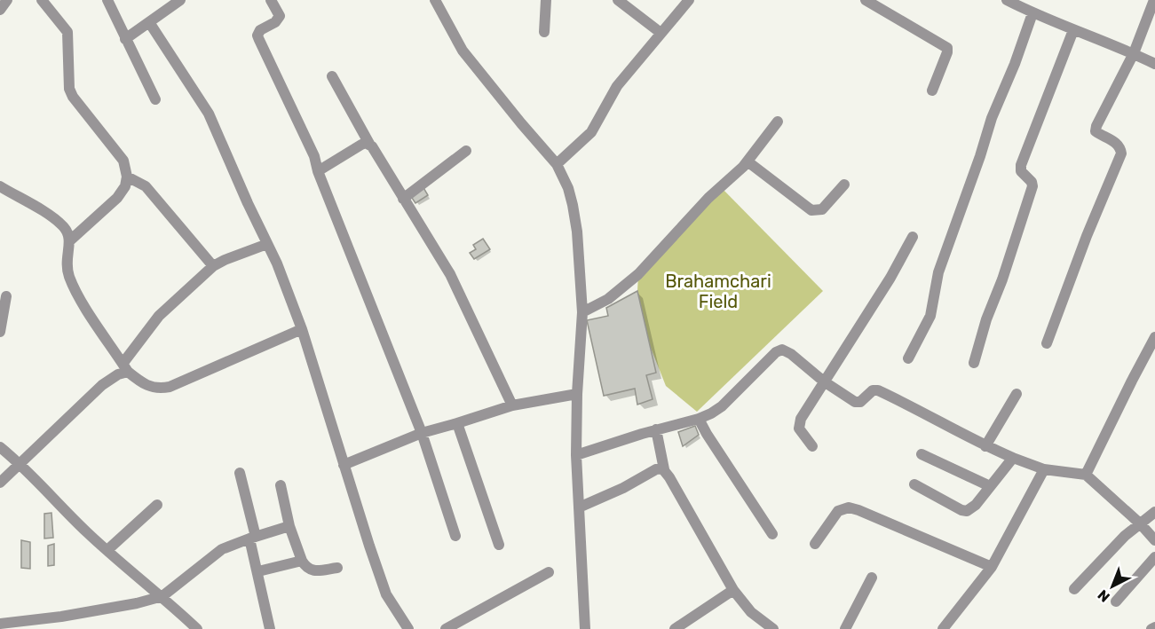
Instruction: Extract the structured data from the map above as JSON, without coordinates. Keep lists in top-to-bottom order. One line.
{"parks":["Brahamchari Field"],"north":"bottom left"}
